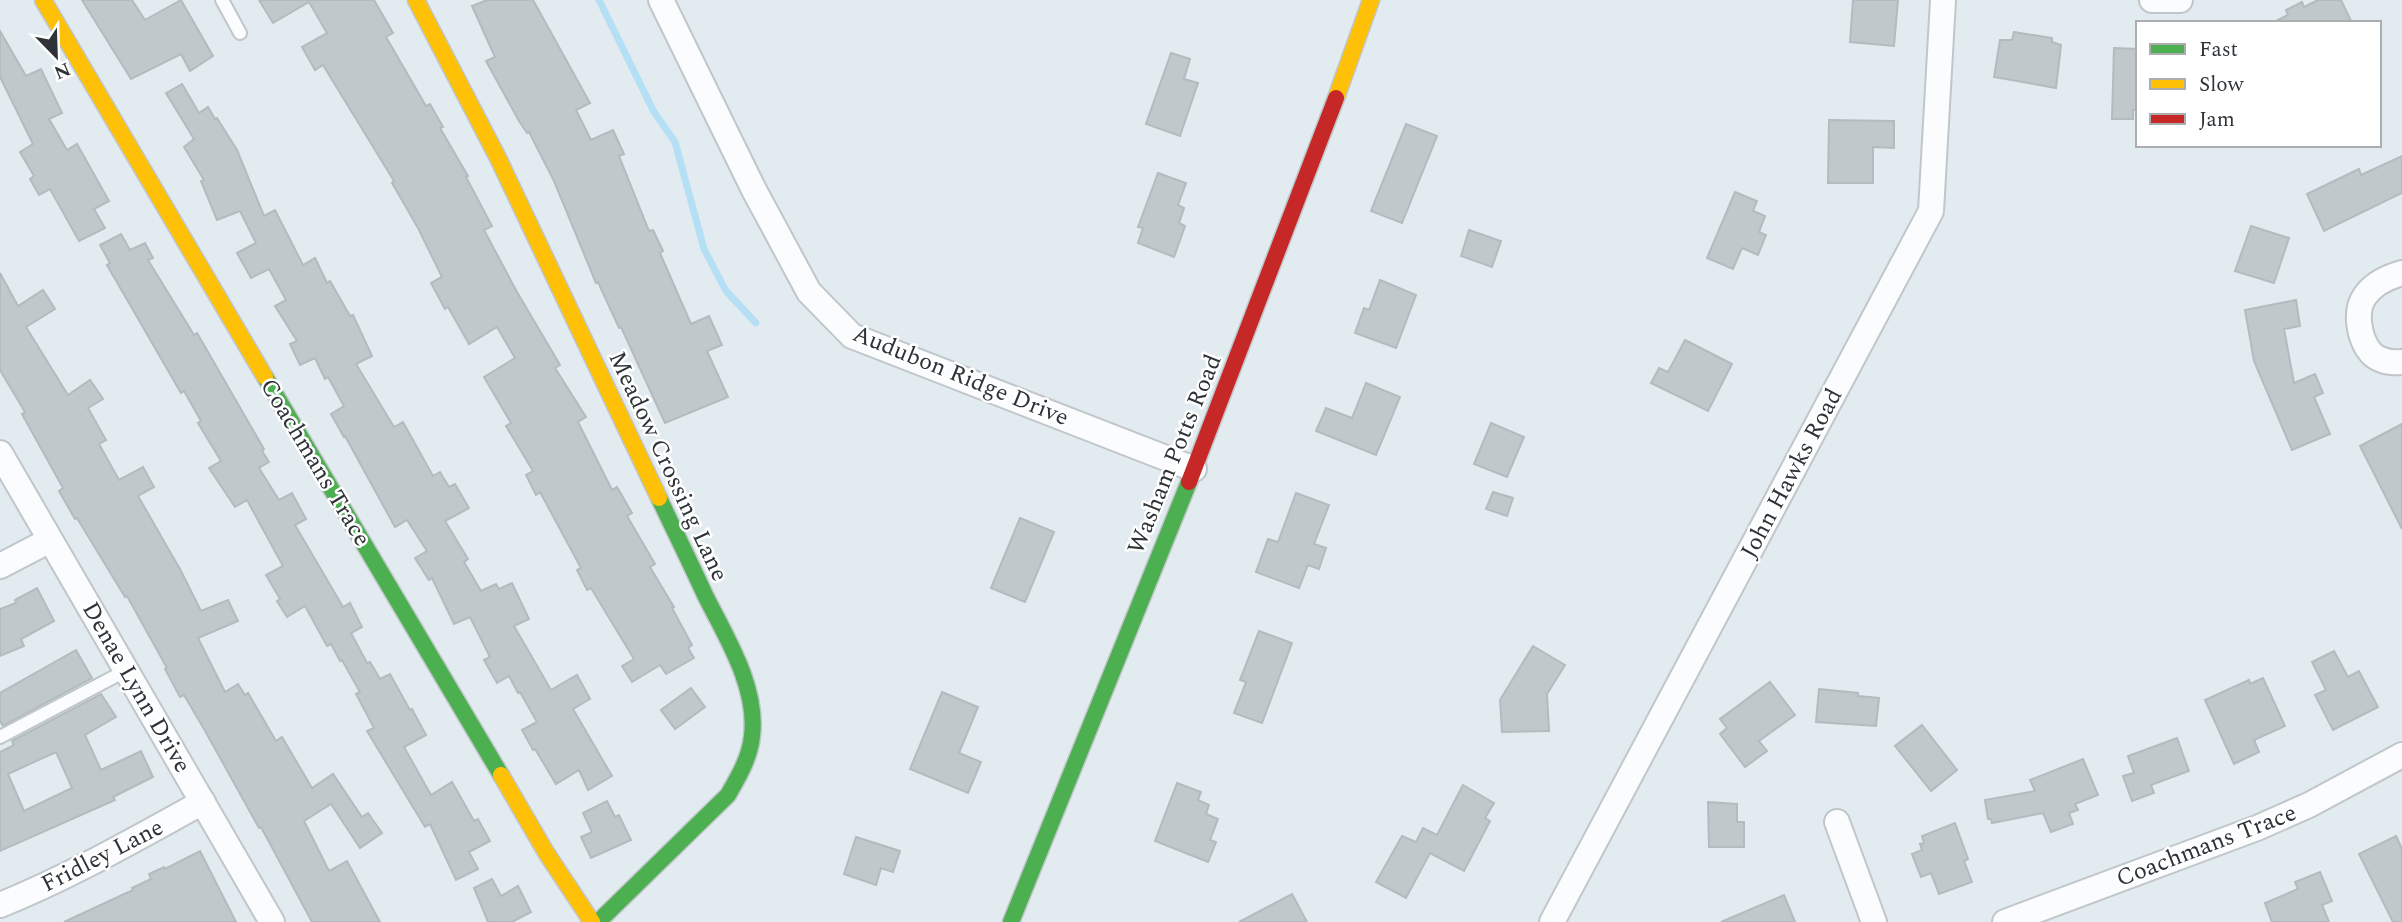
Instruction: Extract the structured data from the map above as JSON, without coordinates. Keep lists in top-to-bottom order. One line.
{"streets":{"street":["Audubon Ridge Drive","Washam Potts Road","Coachmans Trace","Meadow Crossing Lane","John Hawks Road","Denae Lynn Drive","Fridley Lane"]},"crossings":[["Audubon Ridge Drive","Washam Potts Road"],["Denae Lynn Drive","Fridley Lane"]],"legend":["Fast","Slow","Jam"],"north":"bottom right"}
